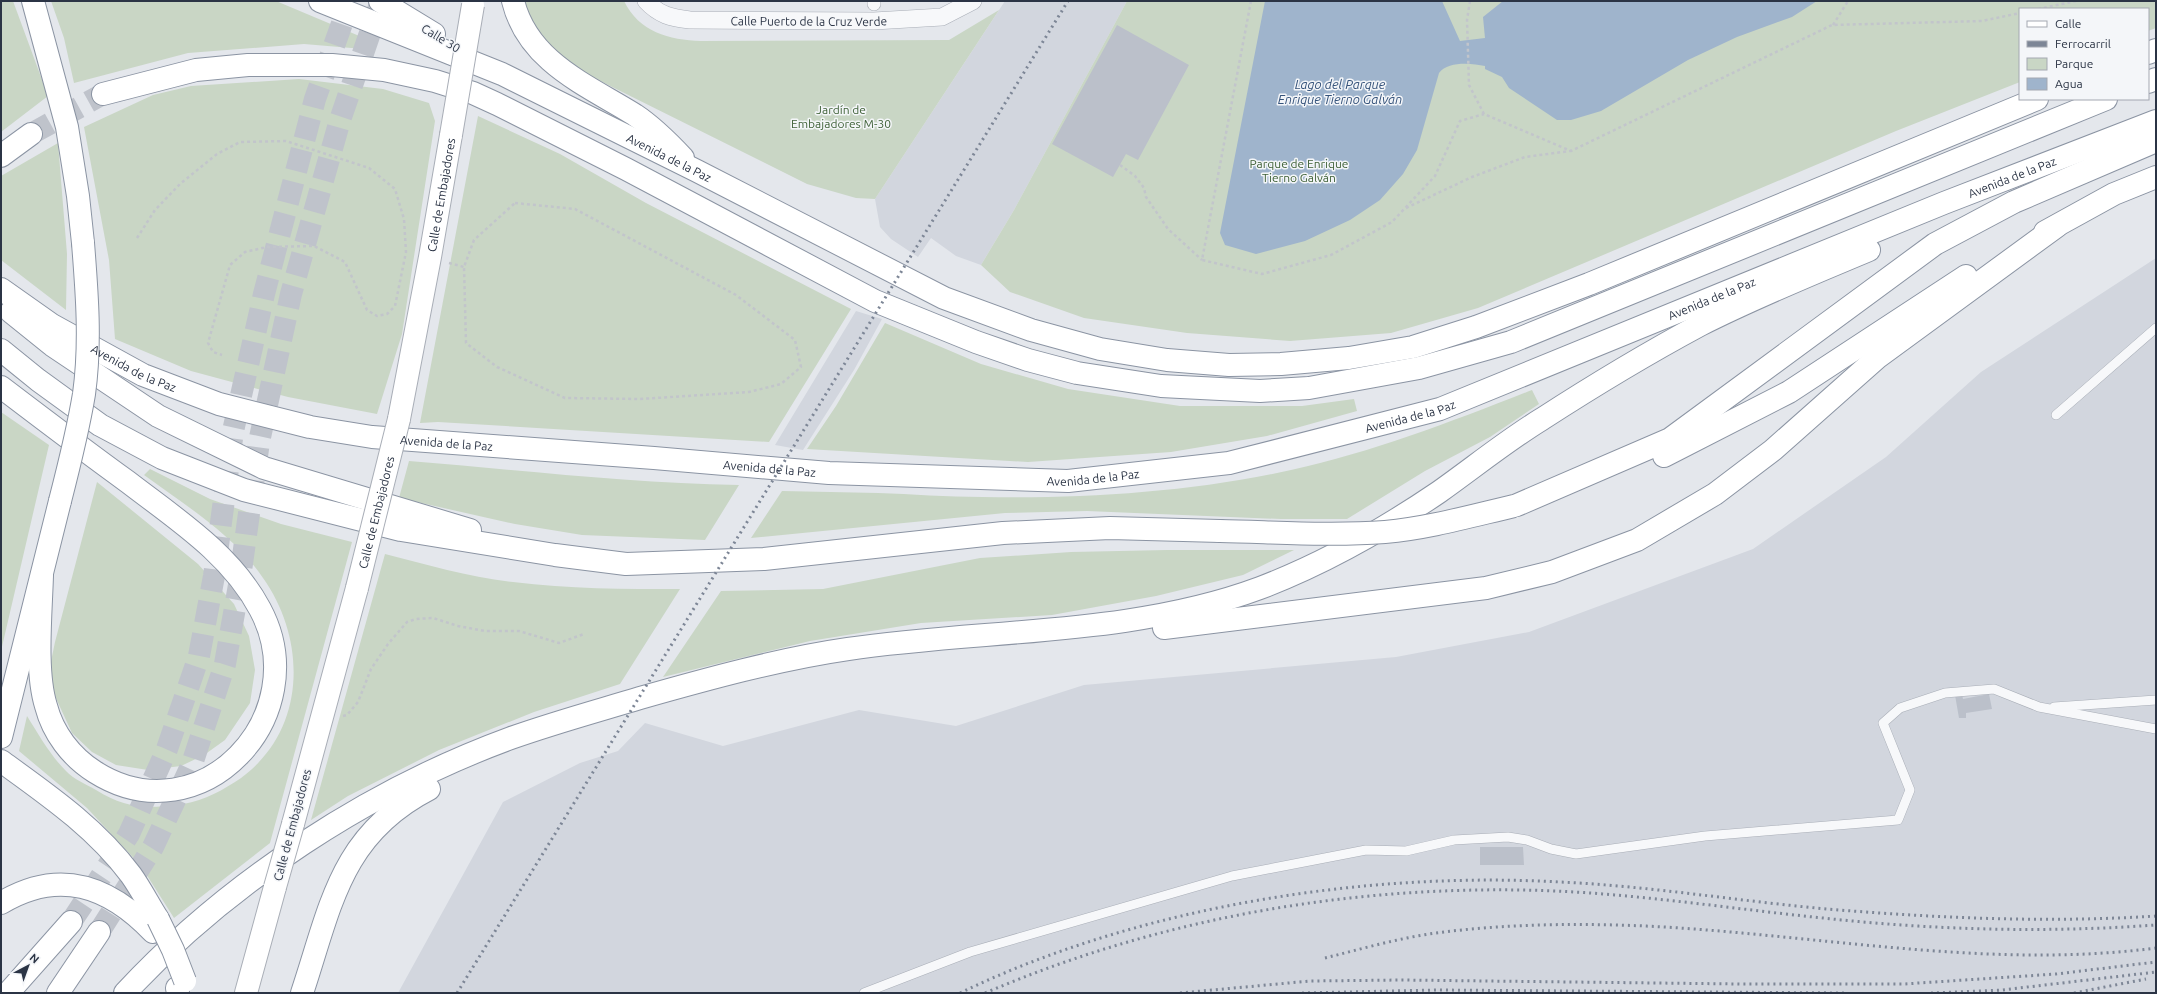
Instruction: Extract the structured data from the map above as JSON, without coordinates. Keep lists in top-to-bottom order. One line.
{"streets":{"main road":["Calle 30","Avenida de la Paz","Calle de Embajadores"],"street":["Calle Puerto de la Cruz Verde"]},"crossings":[["Calle 30","Avenida de la Paz"]],"water":["Lago del Parque Enrique Tierno Galván"],"parks":["Jardín de Embajadores M-30","Parque de Enrique Tierno Galván"],"legend":["Calle","Ferrocarril","Parque","Agua"],"north":"top right"}
